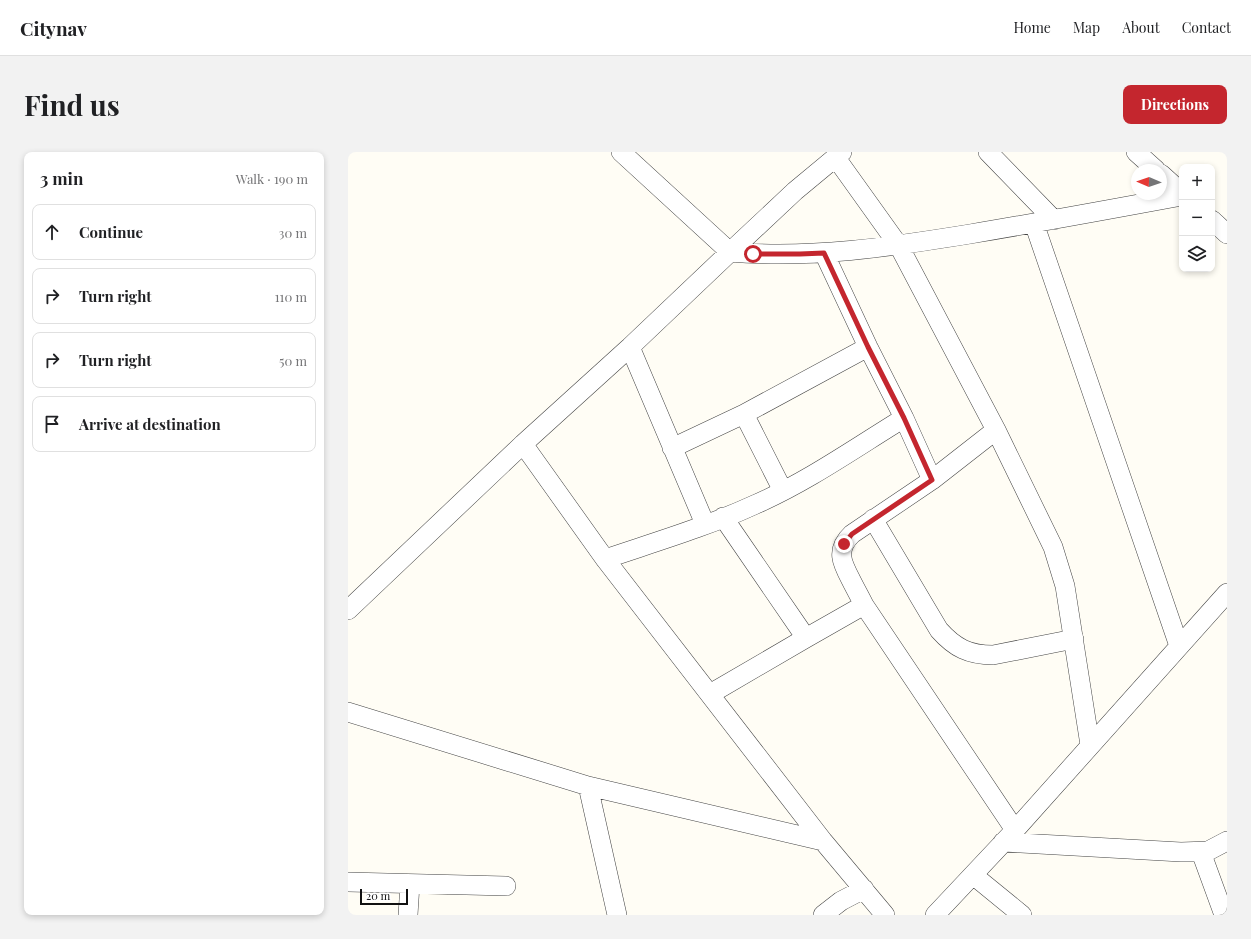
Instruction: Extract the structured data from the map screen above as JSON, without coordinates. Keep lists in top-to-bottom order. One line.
{"scale_bar":"20 m","north":"left","page":{"header":"Citynav","nav":["Home","Map","About","Contact"],"buttons":"Directions","title":"Find us","heading":["3 min","Walk · 190 m"],"map_buttons":["+","−"],"list":[["Continue","30 m"],["Turn right","110 m"],["Turn right","50 m"],"Arrive at destination"],"scale":"20 m"}}
